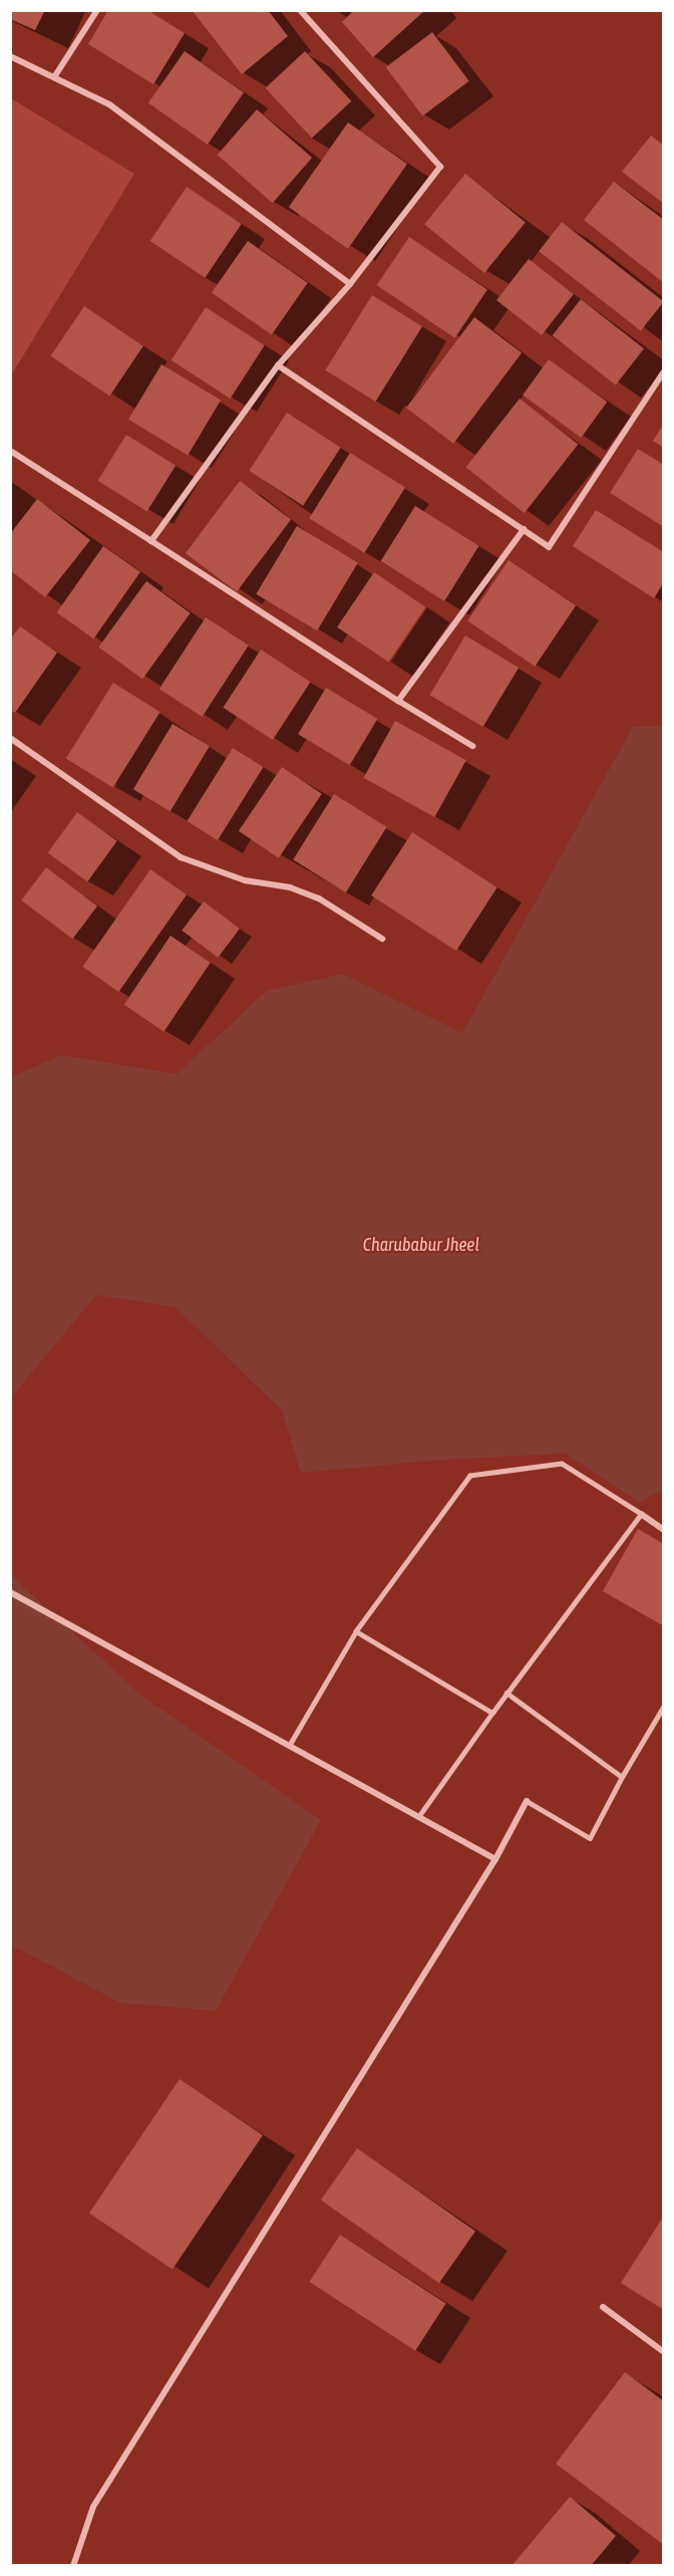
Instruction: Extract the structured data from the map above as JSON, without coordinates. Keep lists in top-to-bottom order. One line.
{"water":["Charubabur Jheel"]}
